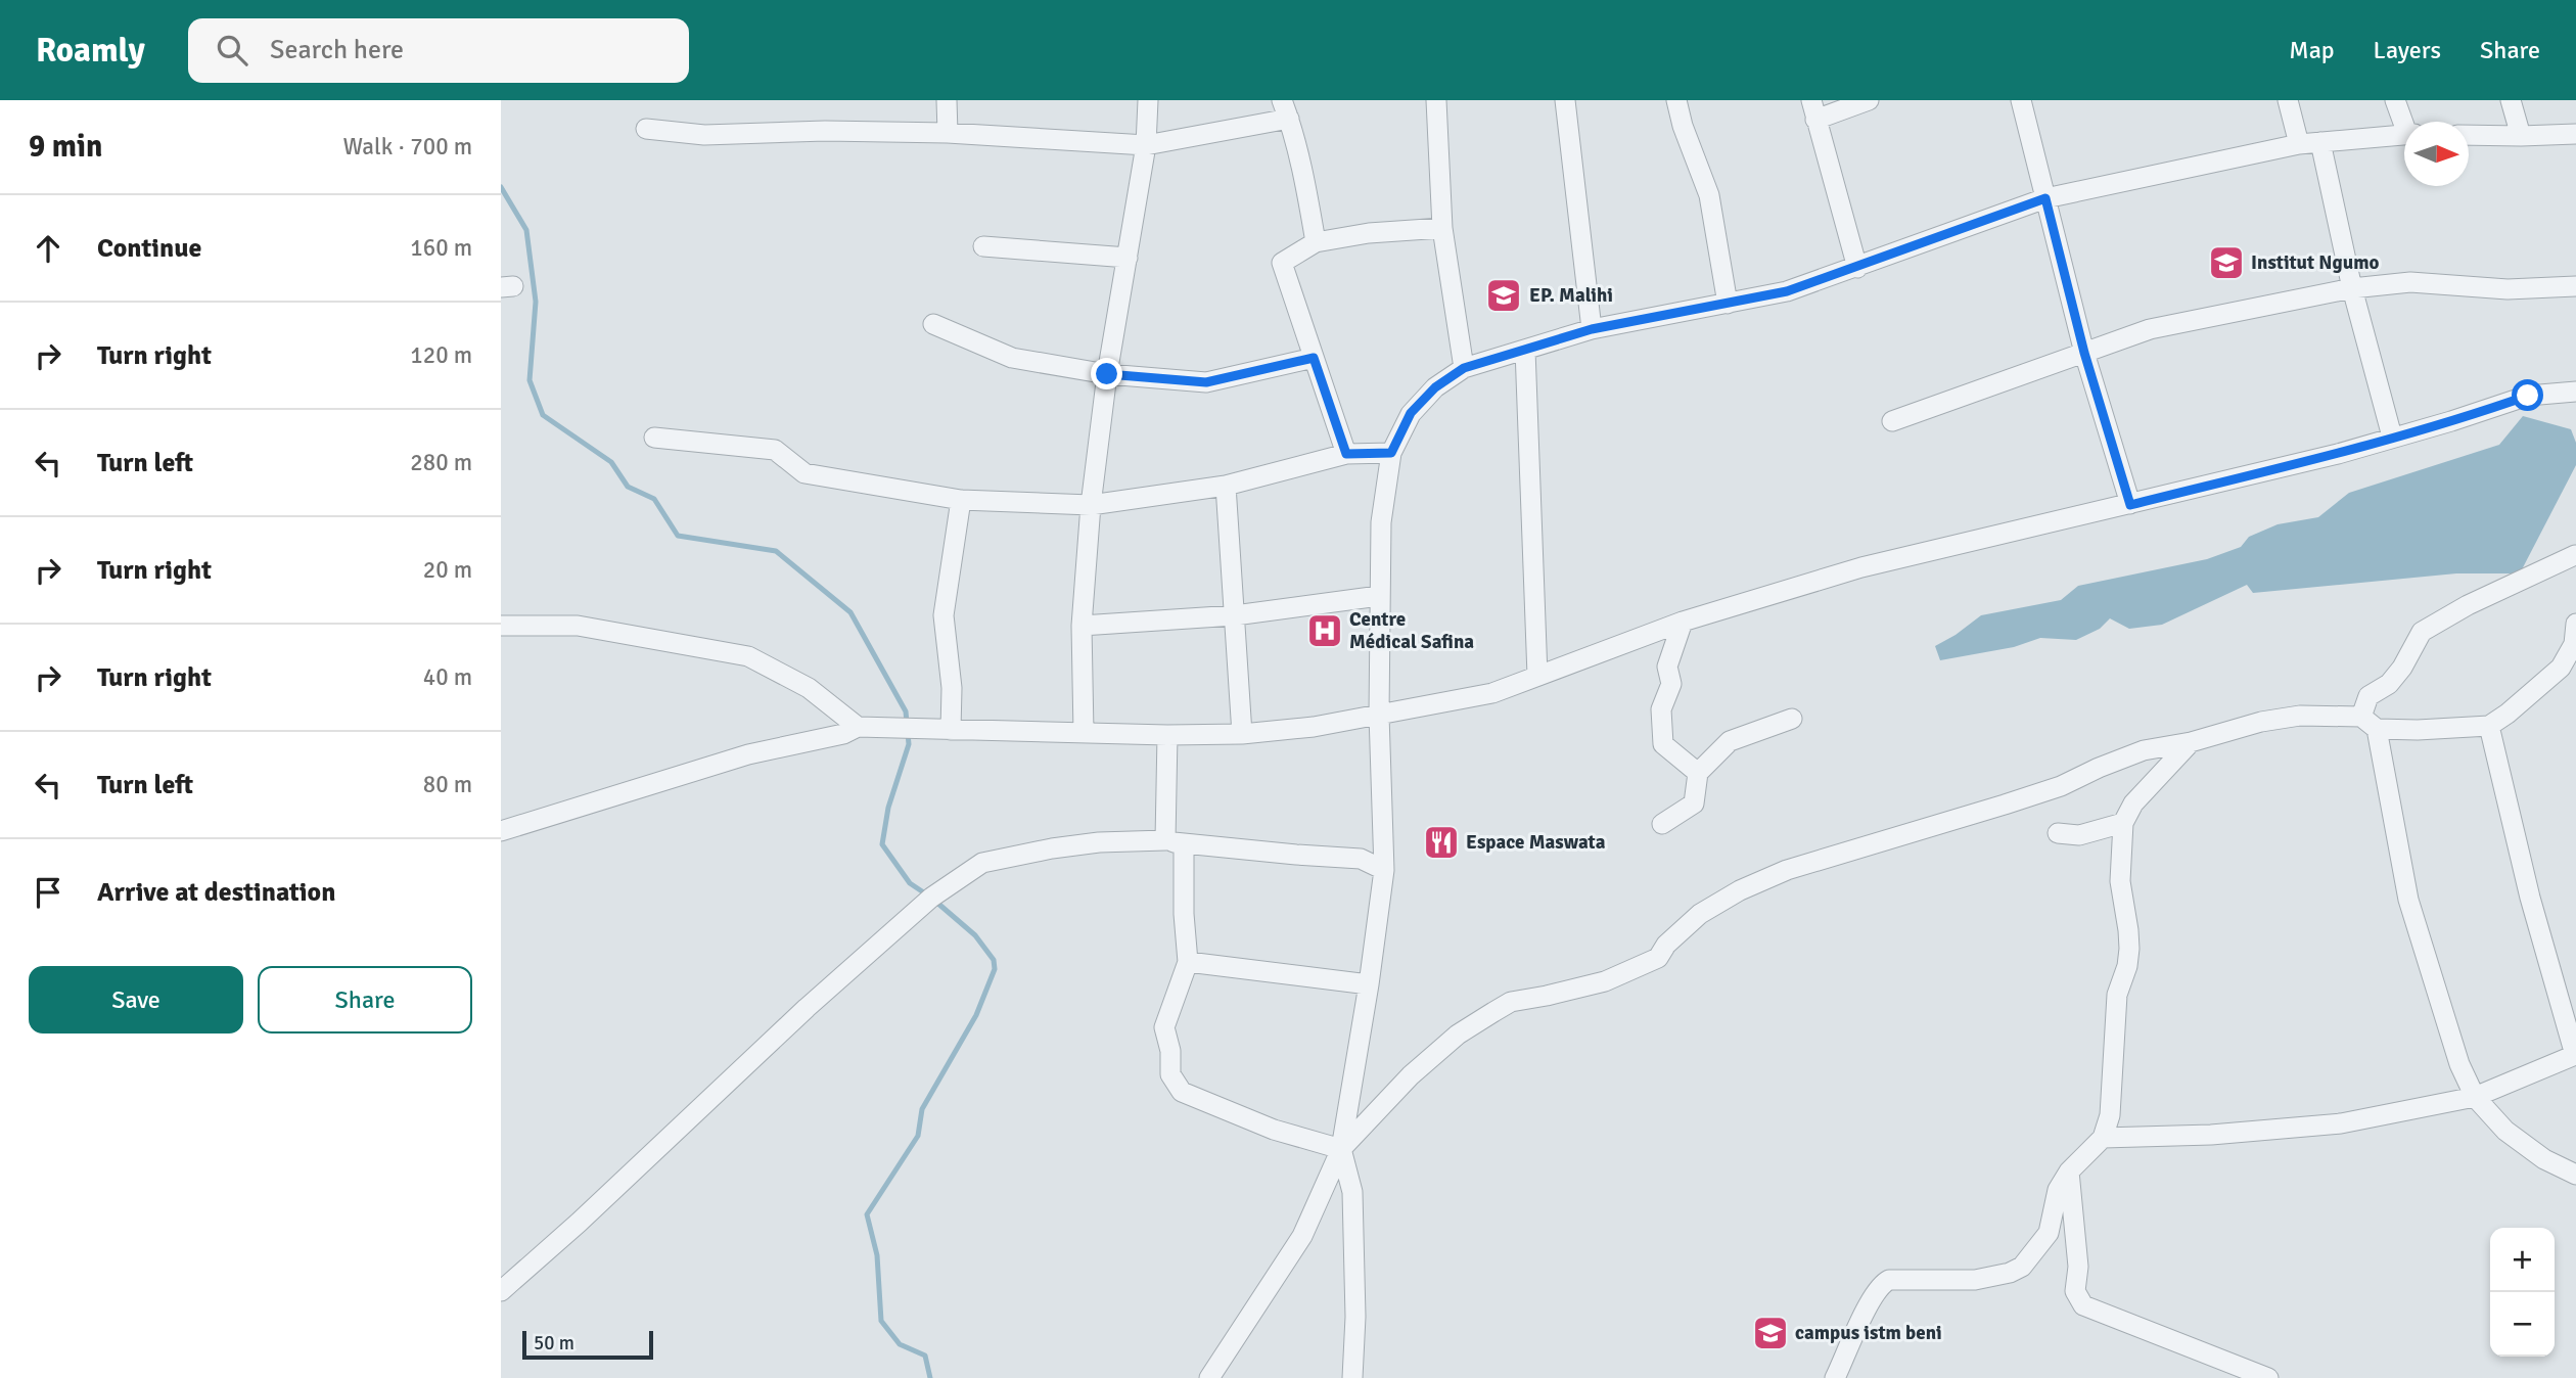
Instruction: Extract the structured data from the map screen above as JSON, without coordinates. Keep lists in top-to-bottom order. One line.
{"places":{"school or university":["Institut Ngumo","EP. Malihi","campus istm beni"],"hospital":["Centre Médical Safina"],"restaurant":["Espace Maswata"]},"scale_bar":"50 m","north":"right","page":{"header":"Roamly","search":"Search here","nav":["Map","Layers","Share"],"heading":["9 min","Walk · 700 m"],"list":[["Continue","160 m"],["Turn right","120 m"],["Turn left","280 m"],["Turn right","20 m"],["Turn right","40 m"],["Turn left","80 m"],"Arrive at destination"],"buttons":["Save","Share"],"map_buttons":["+","−"],"scale":"50 m"}}
